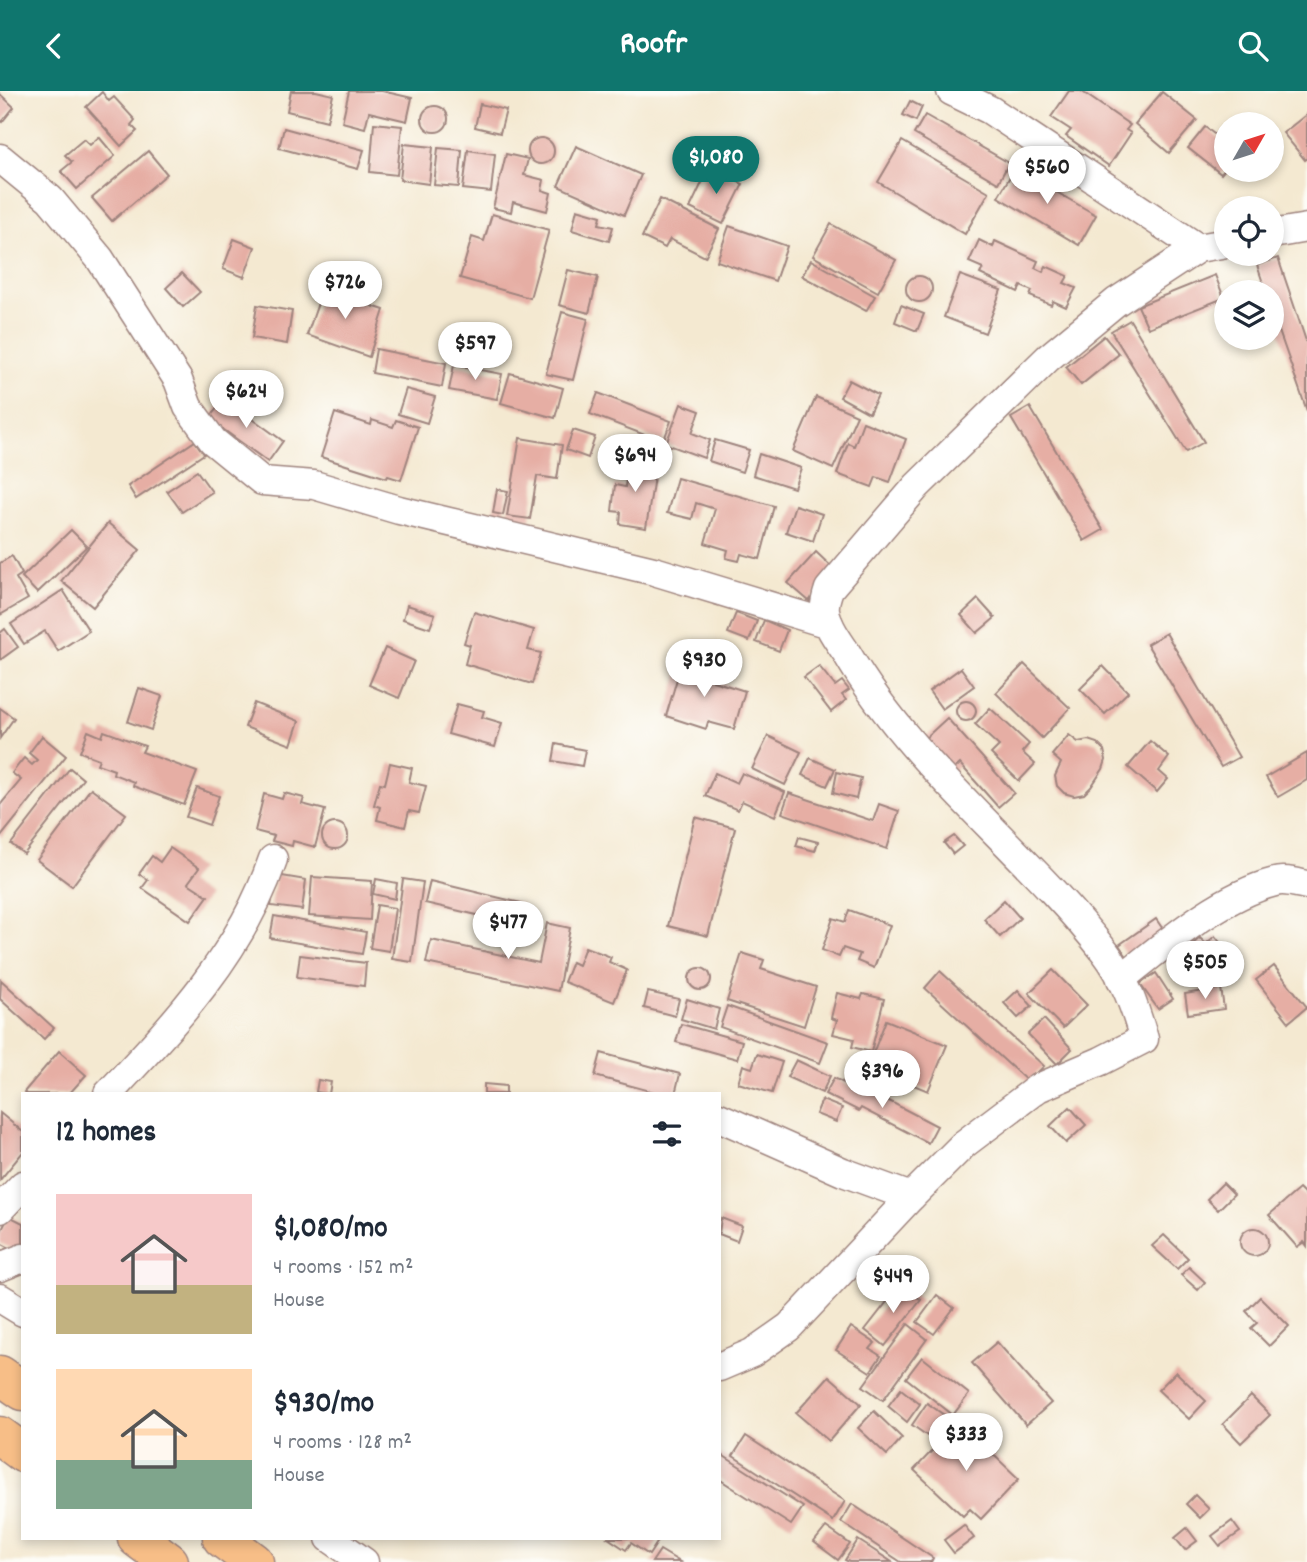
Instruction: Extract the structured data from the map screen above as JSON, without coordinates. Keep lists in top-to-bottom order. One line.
{"north":"top right","page":{"header":"Roofr","price":["$1,080","$560","$726","$597","$624","$694","$930","$477","$505","$396","$449","$333"],"heading":"12 homes","list":[{"name":"$1,080/mo","note":"4 rooms · 152 m² · House"},{"name":"$930/mo","note":"4 rooms · 128 m² · House"}]}}
